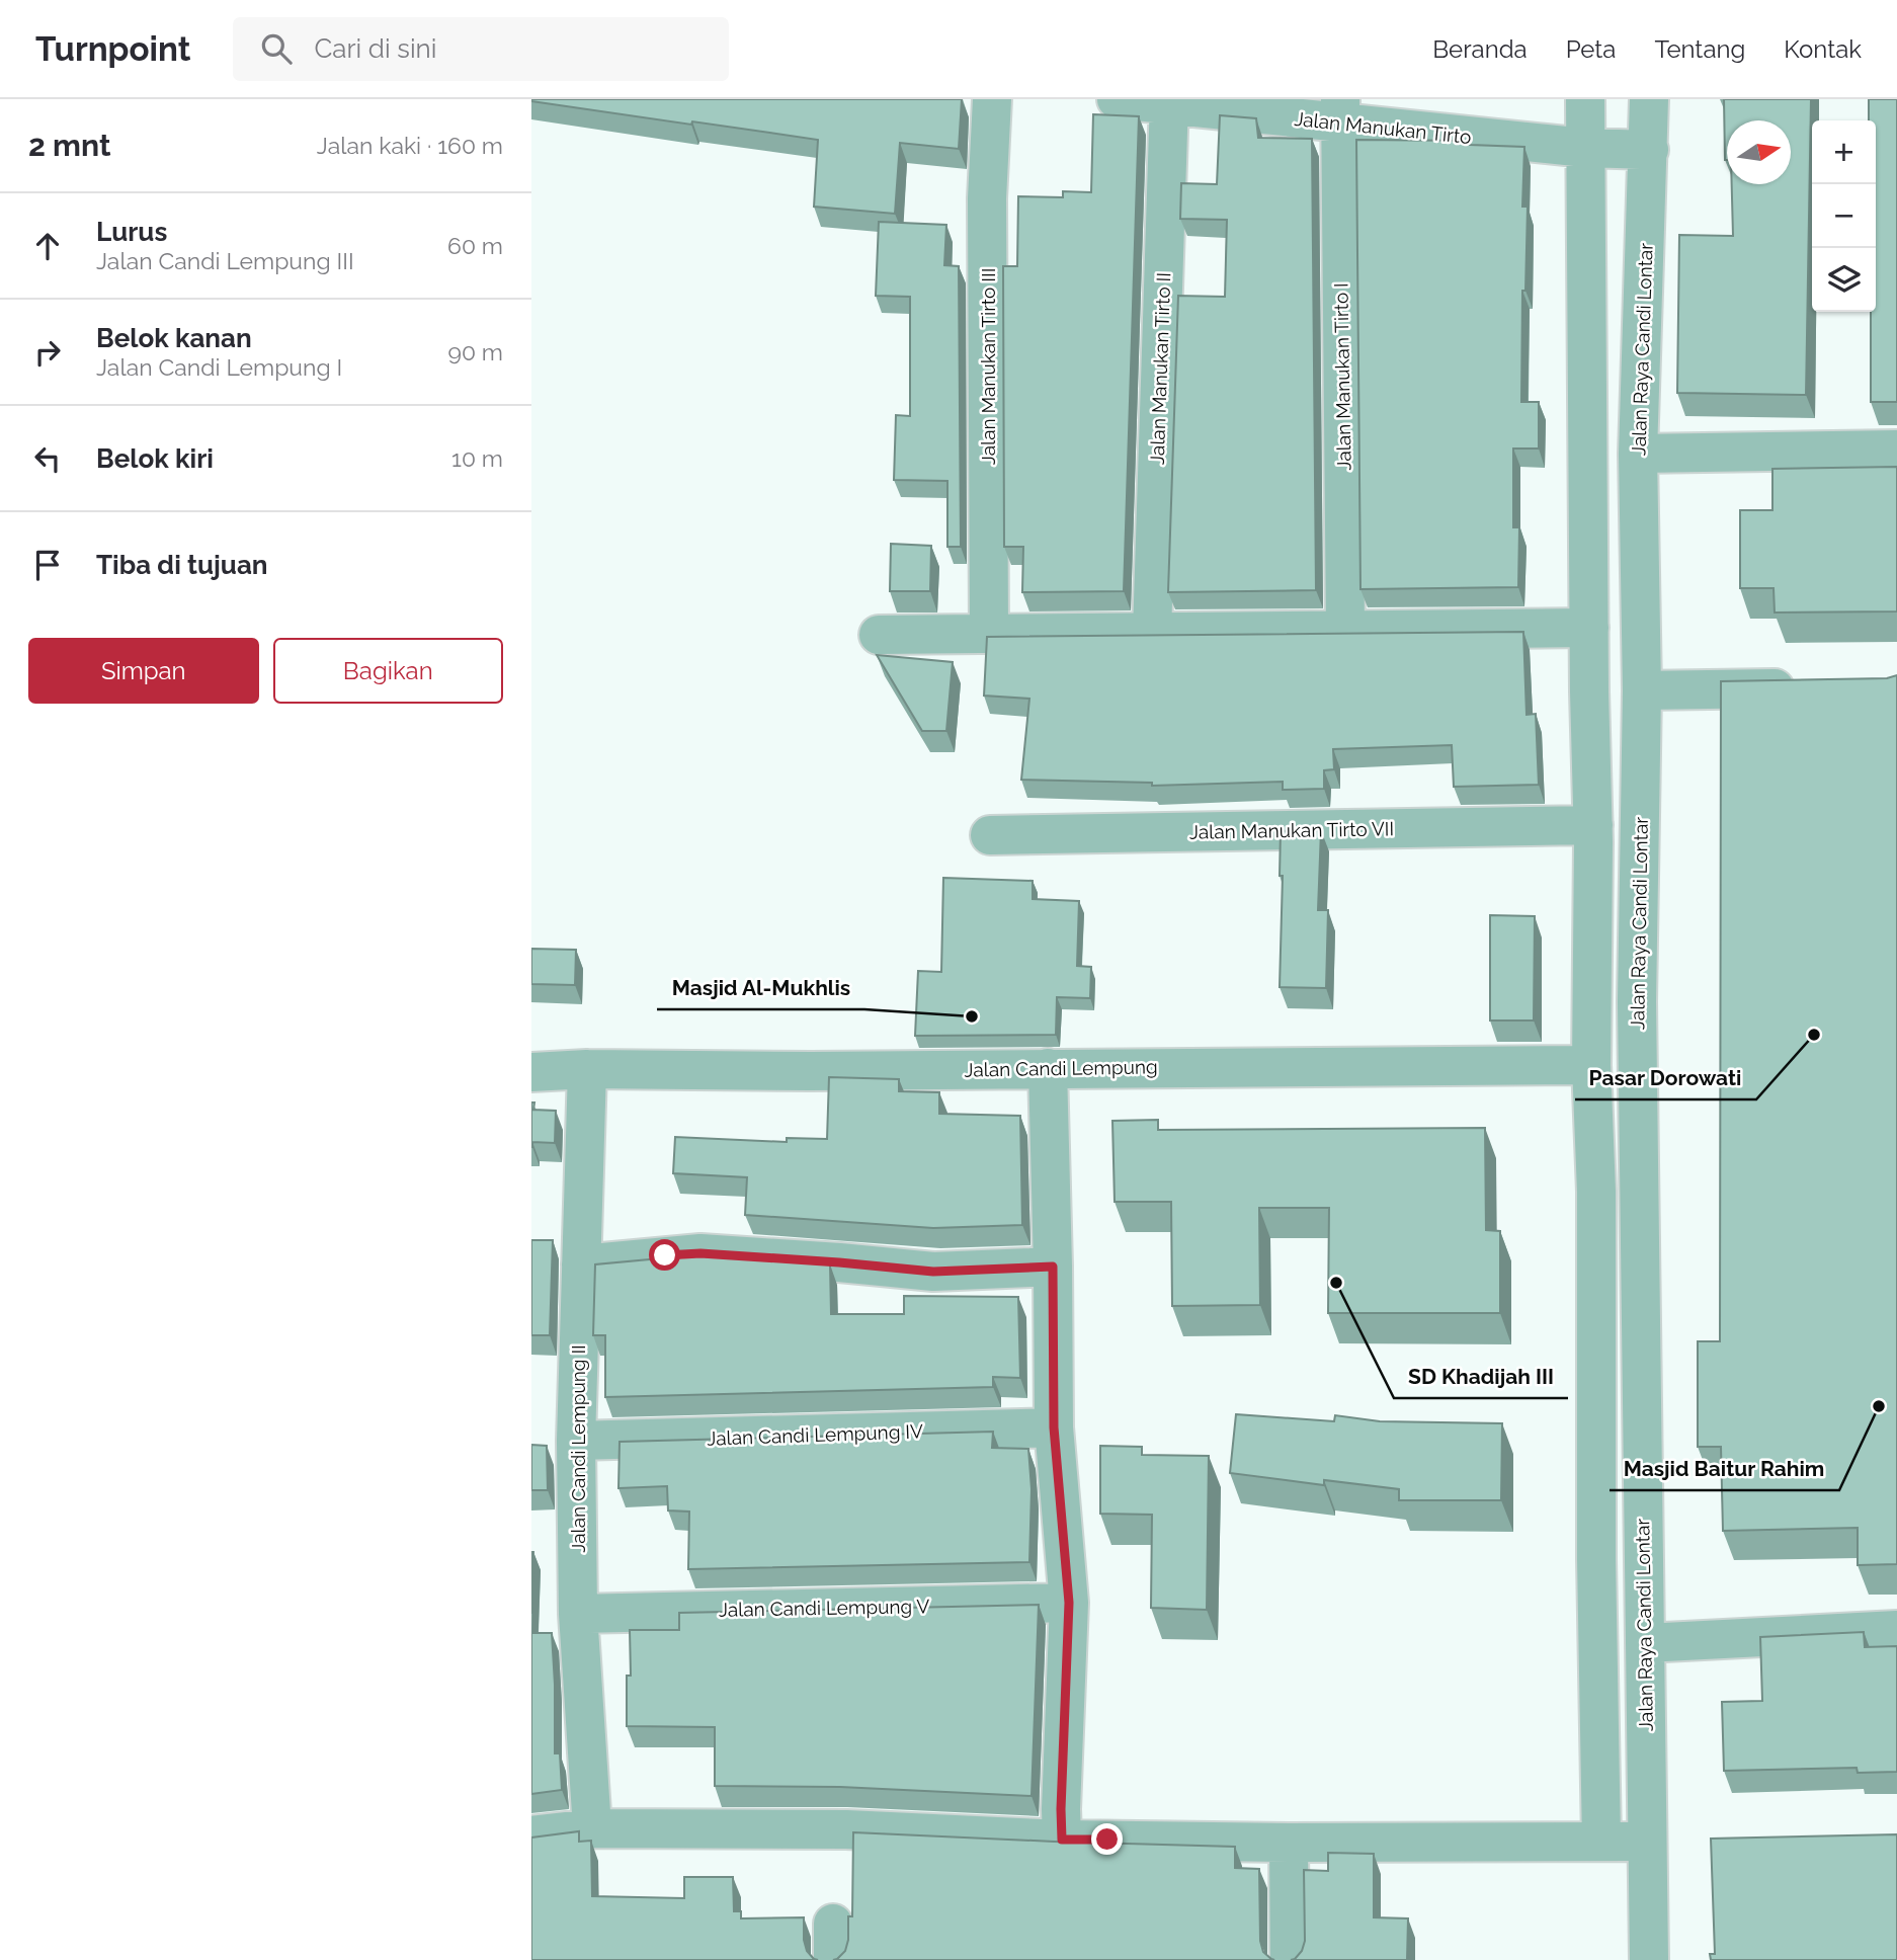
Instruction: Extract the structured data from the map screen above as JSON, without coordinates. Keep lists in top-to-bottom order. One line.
{"streets":{"street":["Jalan Manukan Tirto","Jalan Raya Candi Lontar","Jalan Manukan Tirto III","Jalan Manukan Tirto II","Jalan Manukan Tirto I","Jalan Manukan Tirto VII","Jalan Candi Lempung","Jalan Candi Lempung IV","Jalan Candi Lempung II","Jalan Candi Lempung V"]},"crossings":[["Jalan Manukan Tirto","Jalan Raya Candi Lontar"],["Jalan Manukan Tirto","Jalan Manukan Tirto II"],["Jalan Manukan Tirto","Jalan Manukan Tirto I"],["Jalan Raya Candi Lontar","Jalan Manukan Tirto VII"],["Jalan Candi Lempung","Jalan Candi Lempung II"],["Jalan Candi Lempung IV","Jalan Candi Lempung II"],["Jalan Candi Lempung II","Jalan Candi Lempung V"]],"places":["Masjid Al-Mukhlis","Pasar Dorowati","SD Khadijah III","Masjid Baitur Rahim"],"north":"right","page":{"header":"Turnpoint","search":"Cari di sini","nav":["Beranda","Peta","Tentang","Kontak"],"heading":["2 mnt","Jalan kaki · 160 m"],"map_buttons":["+","−"],"list":[["Lurus","Jalan Candi Lempung III","60 m"],["Belok kanan","Jalan Candi Lempung I","90 m"],["Belok kiri","10 m"],"Tiba di tujuan"],"buttons":["Simpan","Bagikan"]}}
